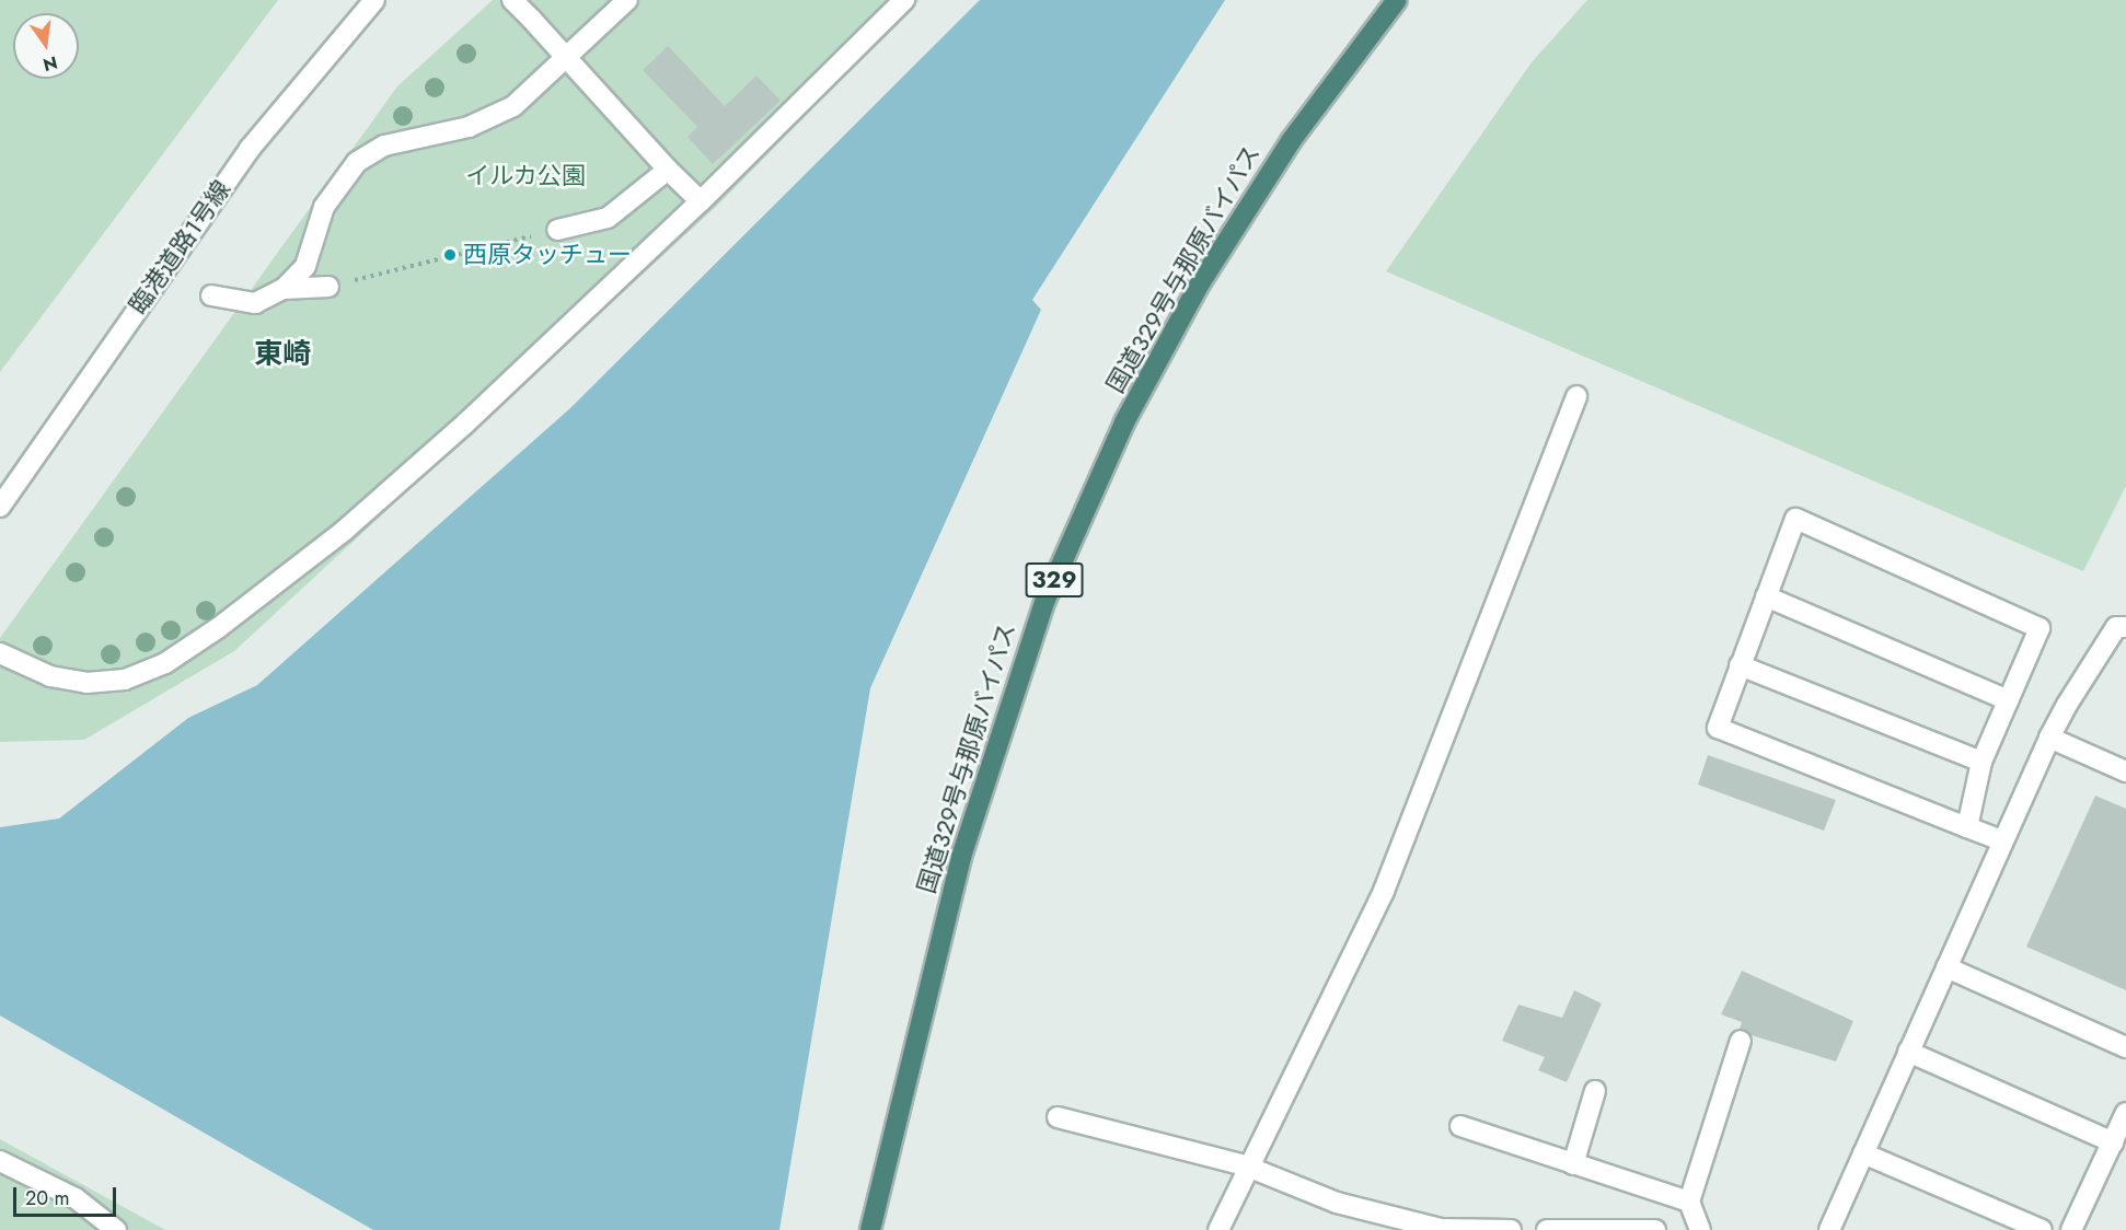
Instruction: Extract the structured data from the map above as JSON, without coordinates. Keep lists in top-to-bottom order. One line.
{"streets":{"highway":["国道329号与那原バイパス","329"],"street":["臨港道路1号線"]},"districts":["東崎"],"parks":["イルカ公園"],"places":["西原タッチュー"],"scale_bar":"20 m","north":"bottom"}
